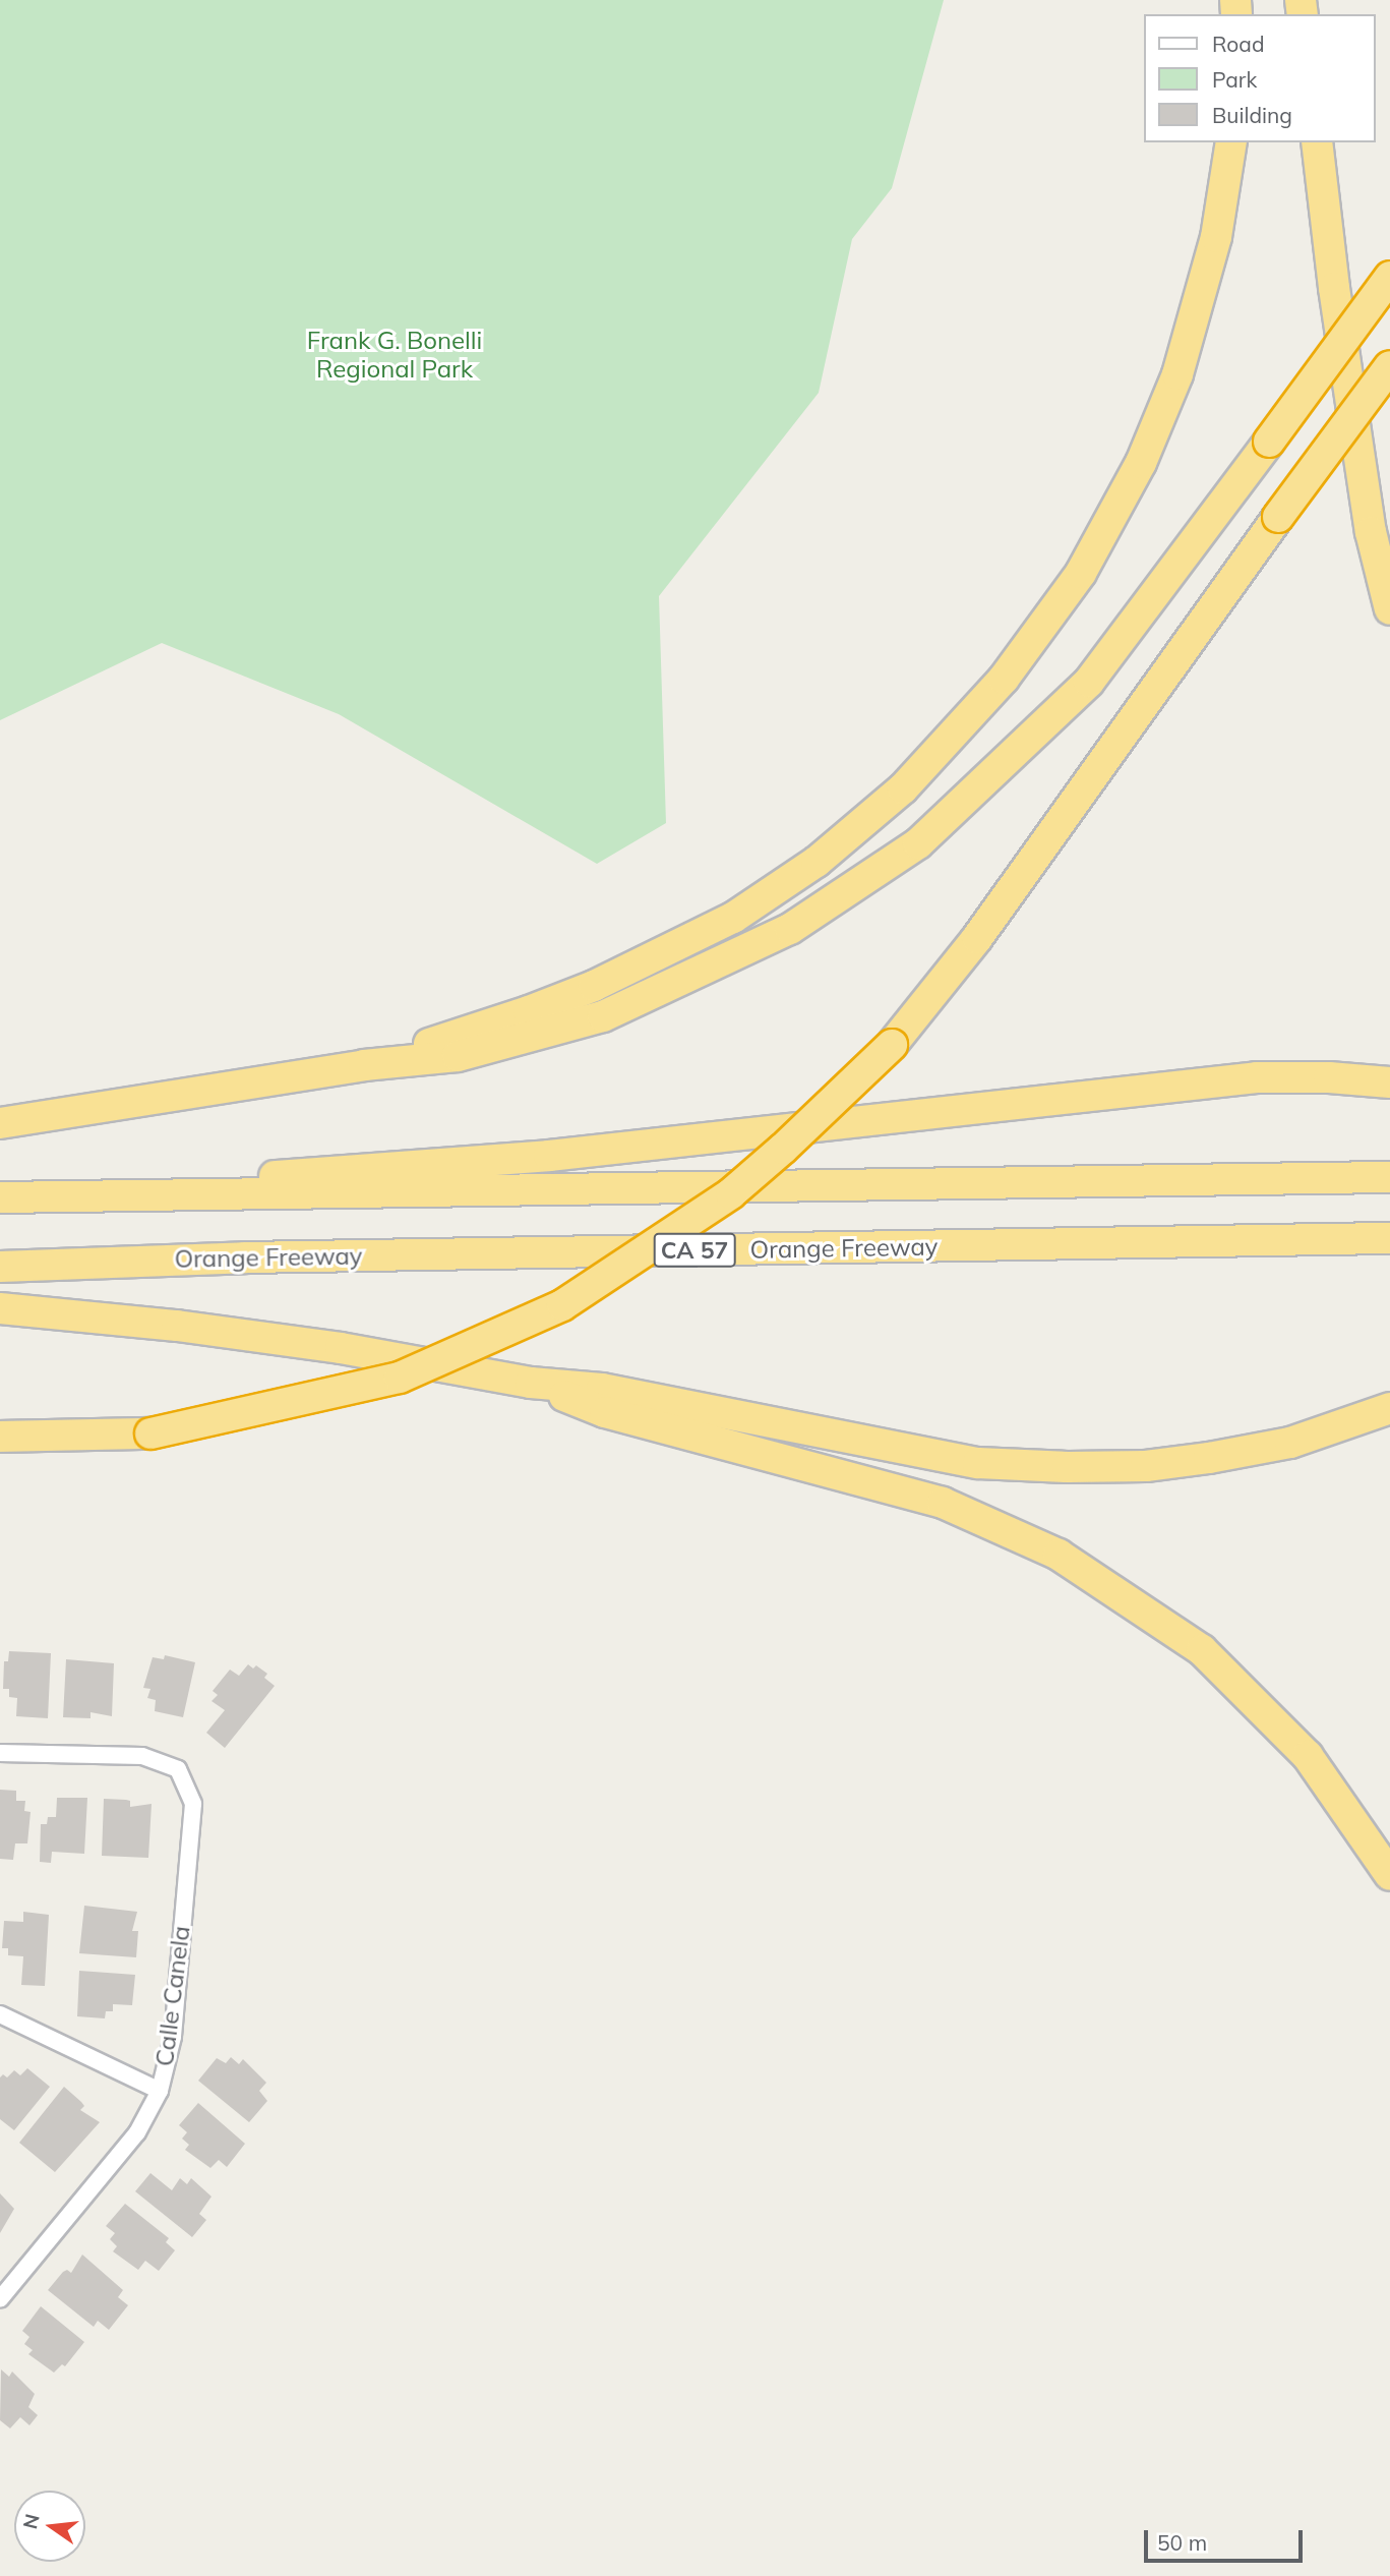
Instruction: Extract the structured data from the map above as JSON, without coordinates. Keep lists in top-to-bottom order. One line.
{"streets":{"highway":["Orange Freeway","CA 57"],"street":["Calle Canela"]},"parks":["Frank G. Bonelli Regional Park"],"legend":["Road","Park","Building"],"scale_bar":"50 m","north":"left"}
